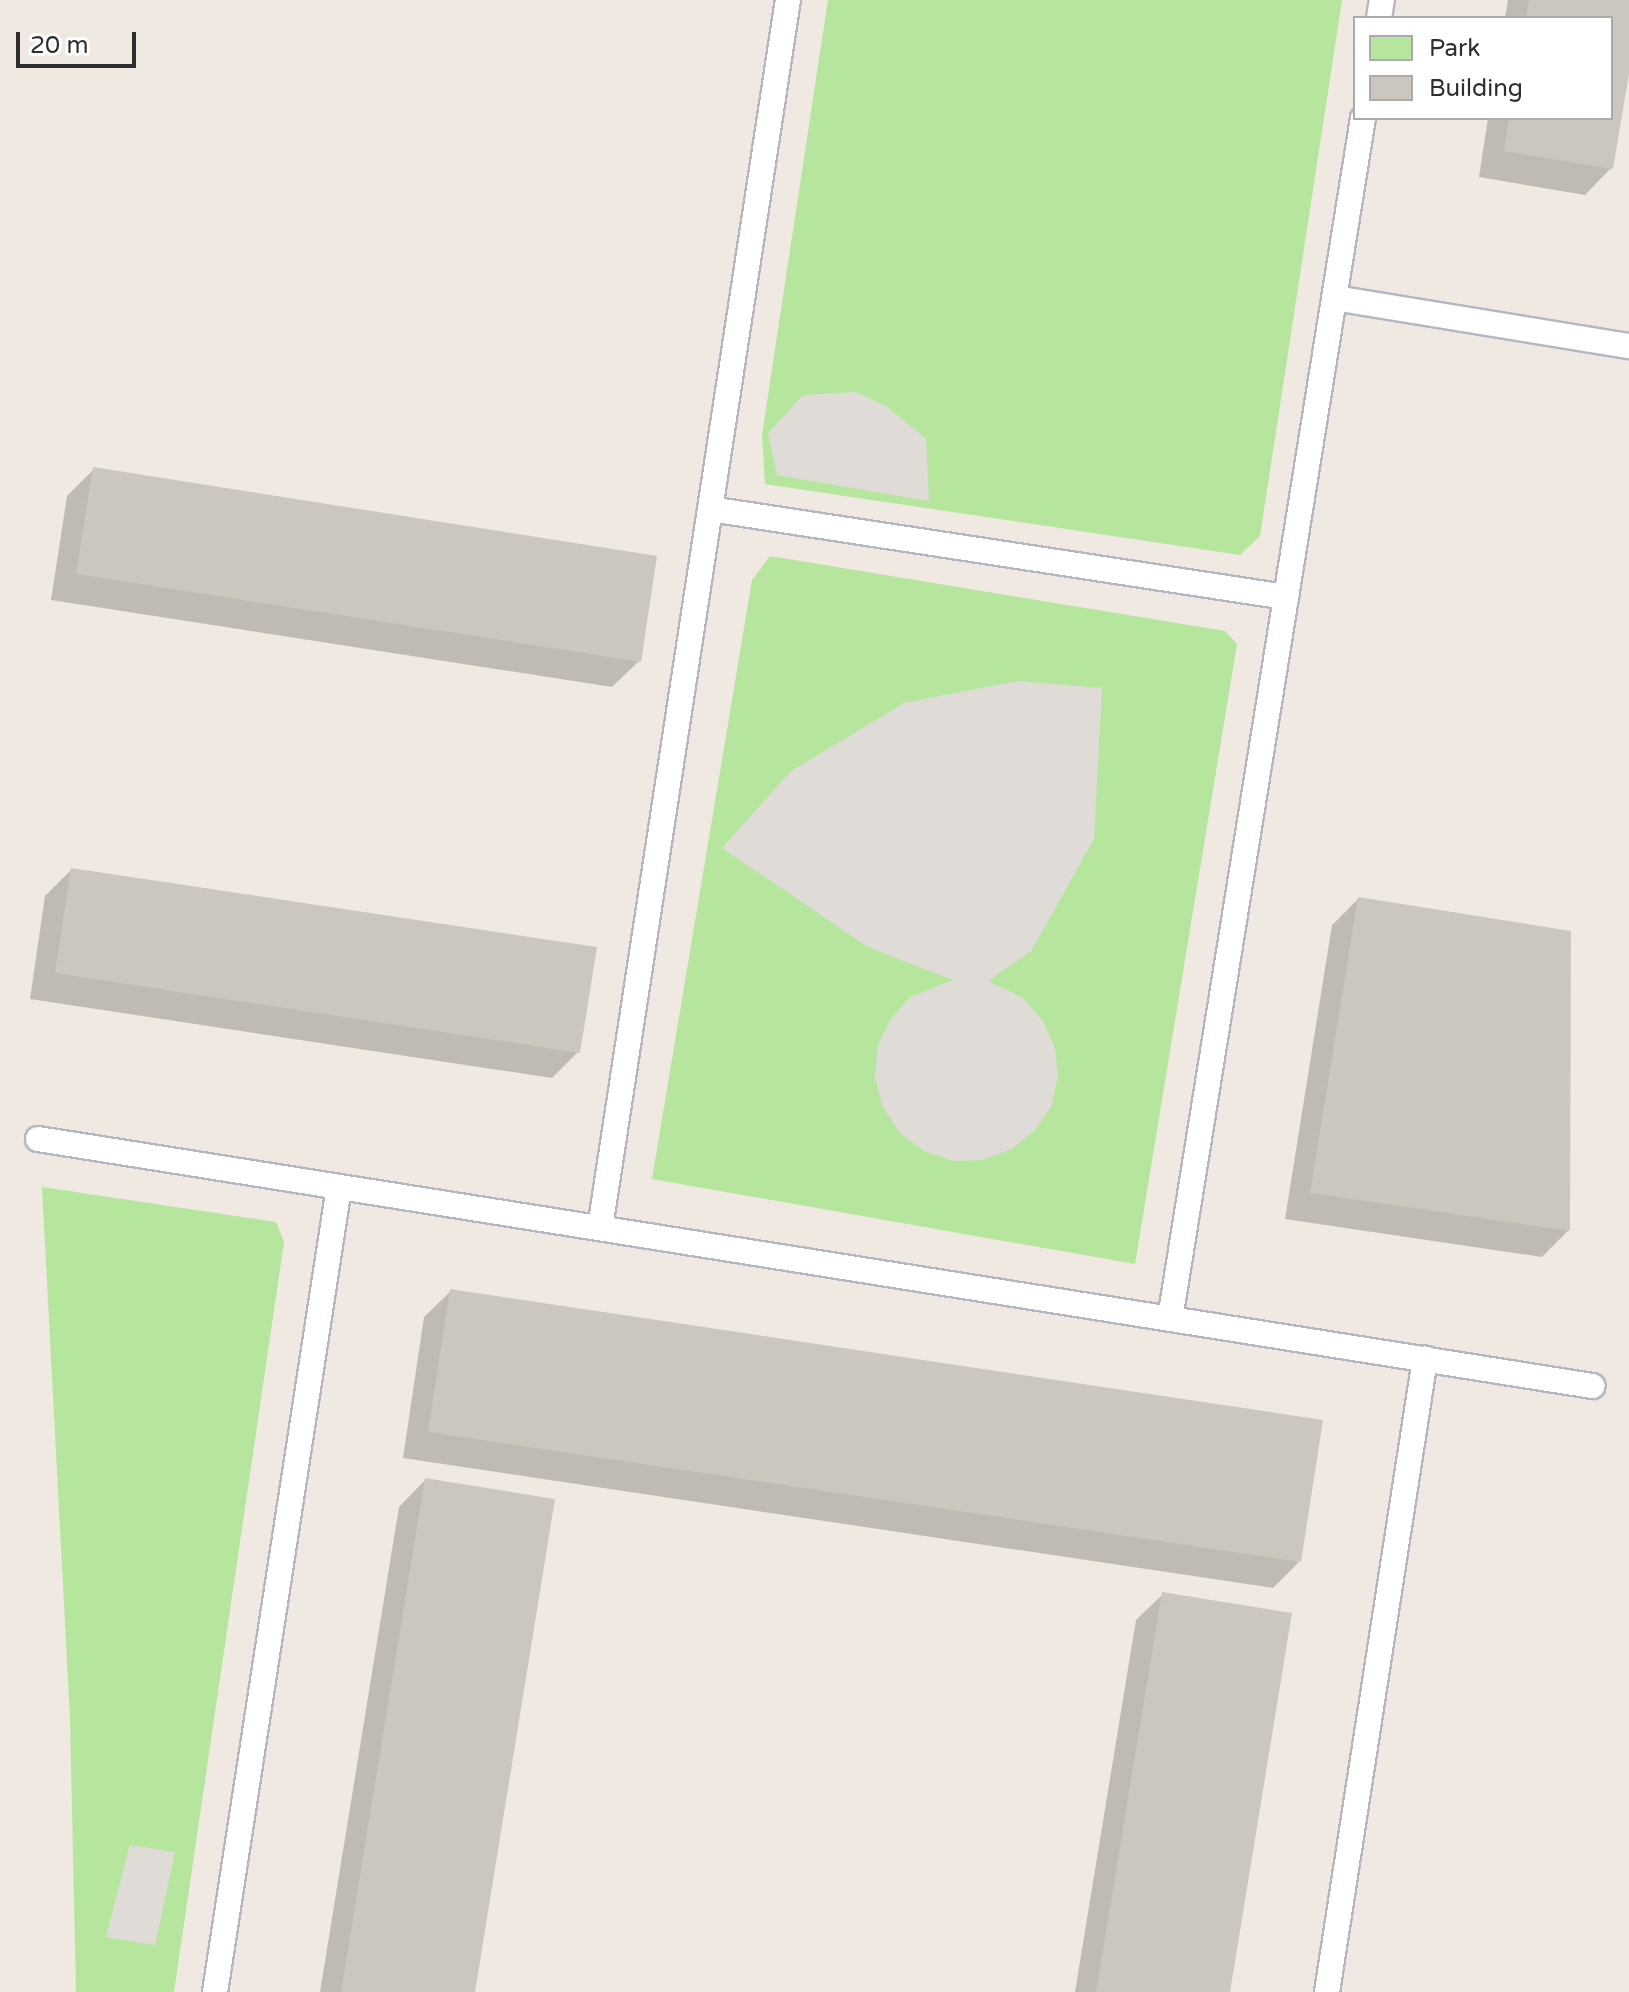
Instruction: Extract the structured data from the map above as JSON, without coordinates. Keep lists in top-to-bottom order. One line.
{"legend":["Park","Building"],"scale_bar":"20 m"}
